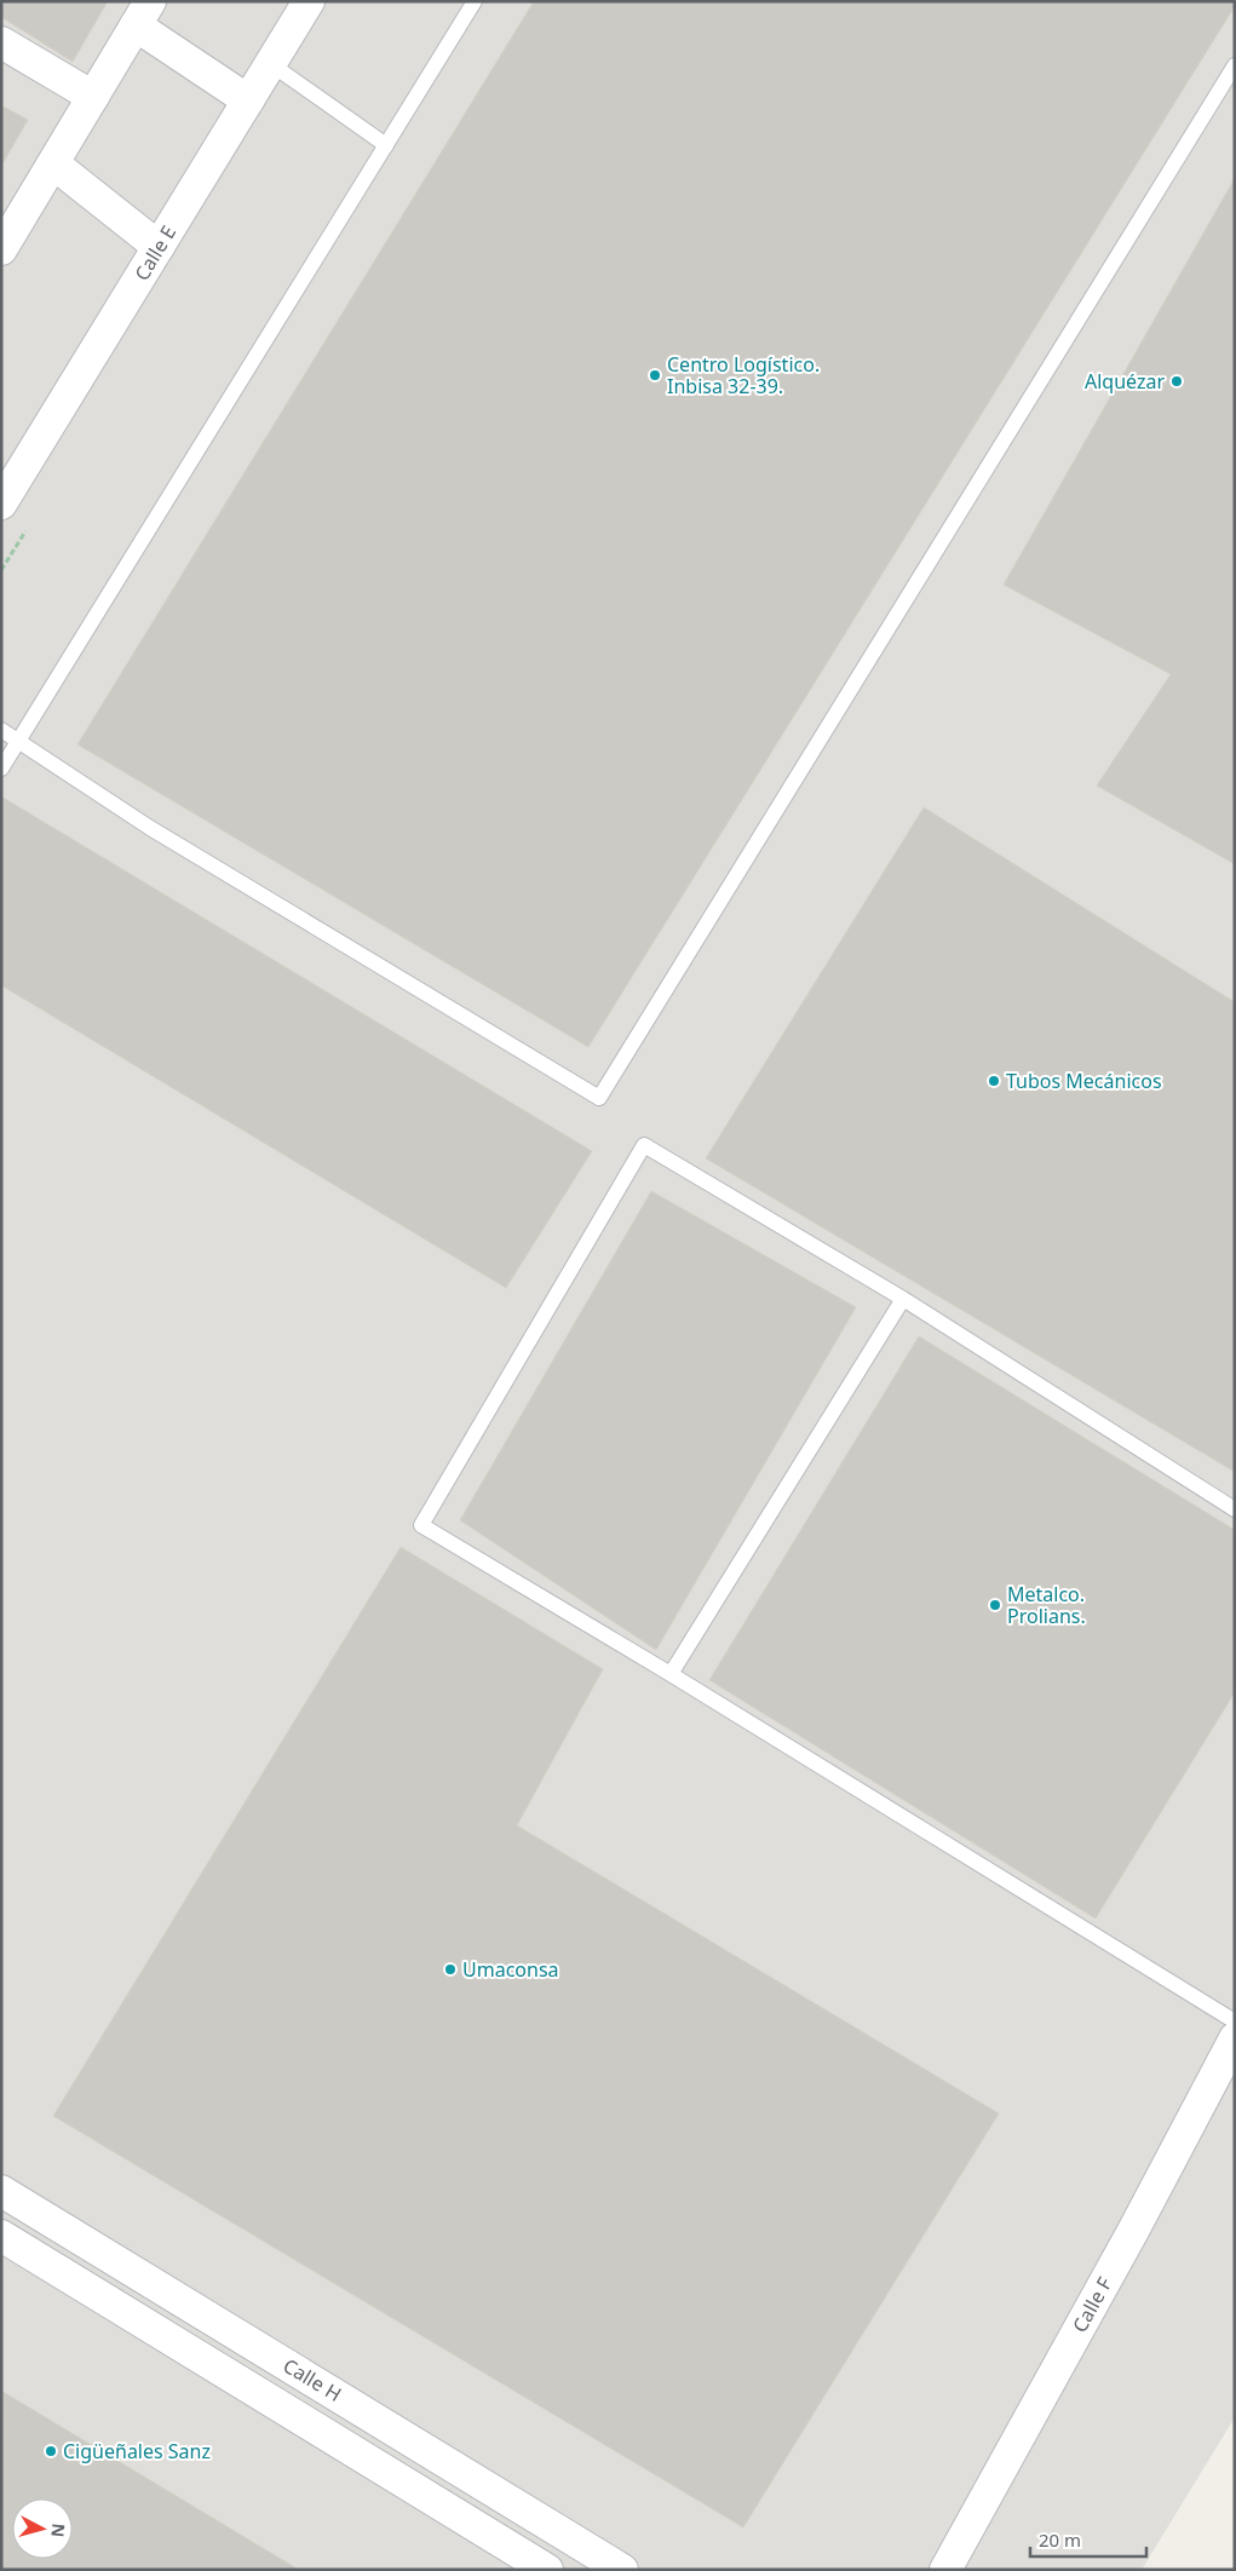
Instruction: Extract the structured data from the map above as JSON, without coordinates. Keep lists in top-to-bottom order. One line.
{"streets":{"street":["Calle E","Calle F","Calle H"]},"places":["Centro Logístico. Inbisa 32-39.","Alquézar","Tubos Mecánicos","Metalco. Prolians.","Umaconsa","Cigüeñales Sanz"],"scale_bar":"20 m","north":"right"}
